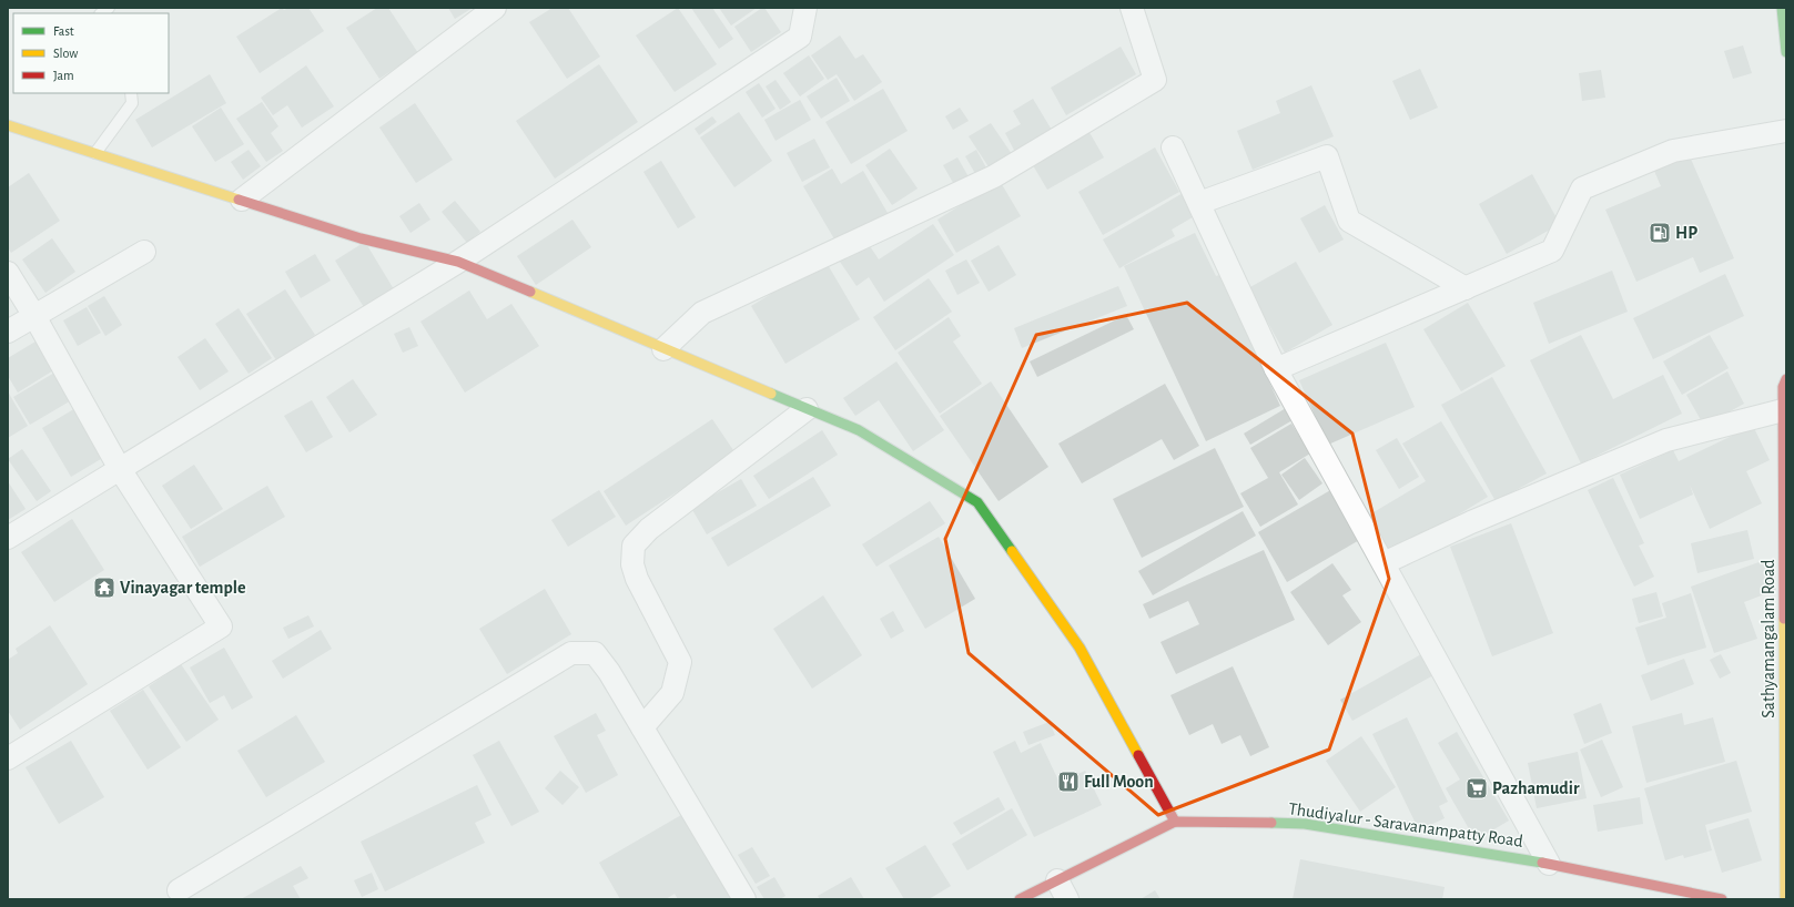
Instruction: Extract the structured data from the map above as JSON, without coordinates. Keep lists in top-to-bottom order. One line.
{"streets":{"main road":["Sathyamangalam Road","Thudiyalur - Saravanampatty Road"]},"places":{"fuel station":["HP"],"temple":["Vinayagar temple"],"restaurant":["Full Moon"],"supermarket":["Pazhamudir"]},"legend":["Fast","Slow","Jam"]}
